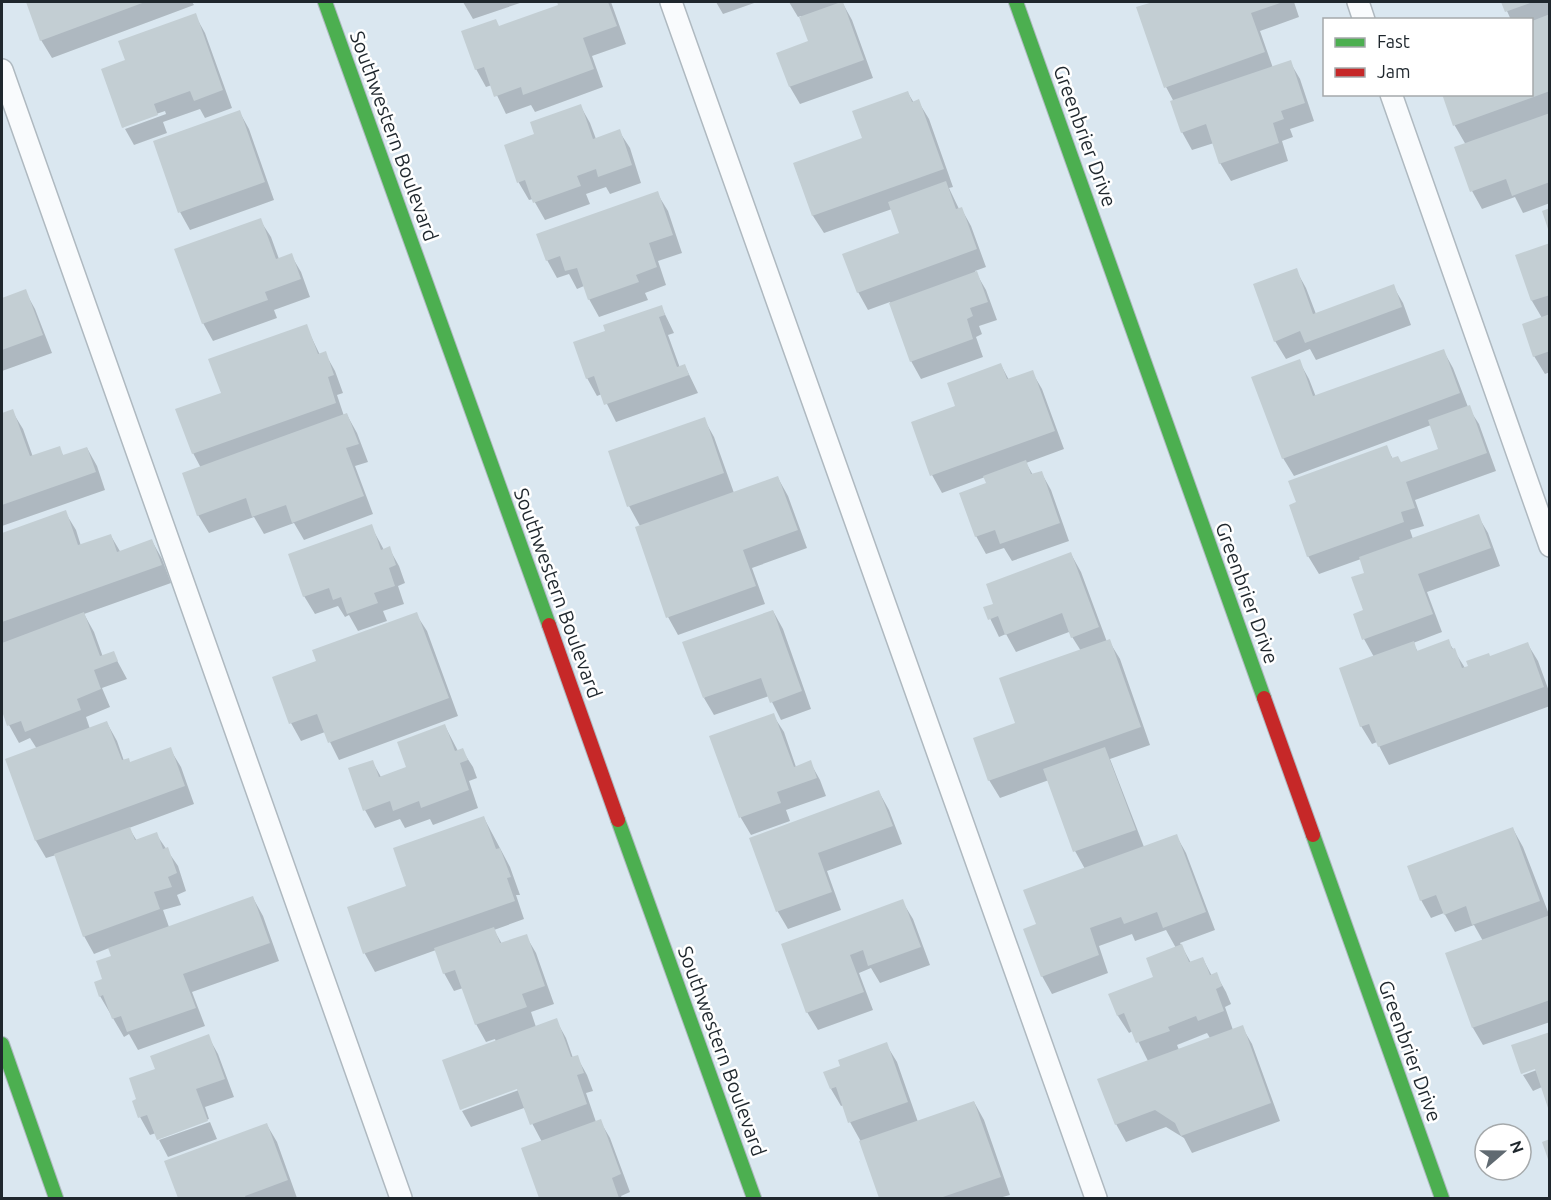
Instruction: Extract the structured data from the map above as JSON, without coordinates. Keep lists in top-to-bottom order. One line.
{"streets":{"street":["Southwestern Boulevard","Greenbrier Drive"]},"legend":["Fast","Jam"],"north":"right"}
